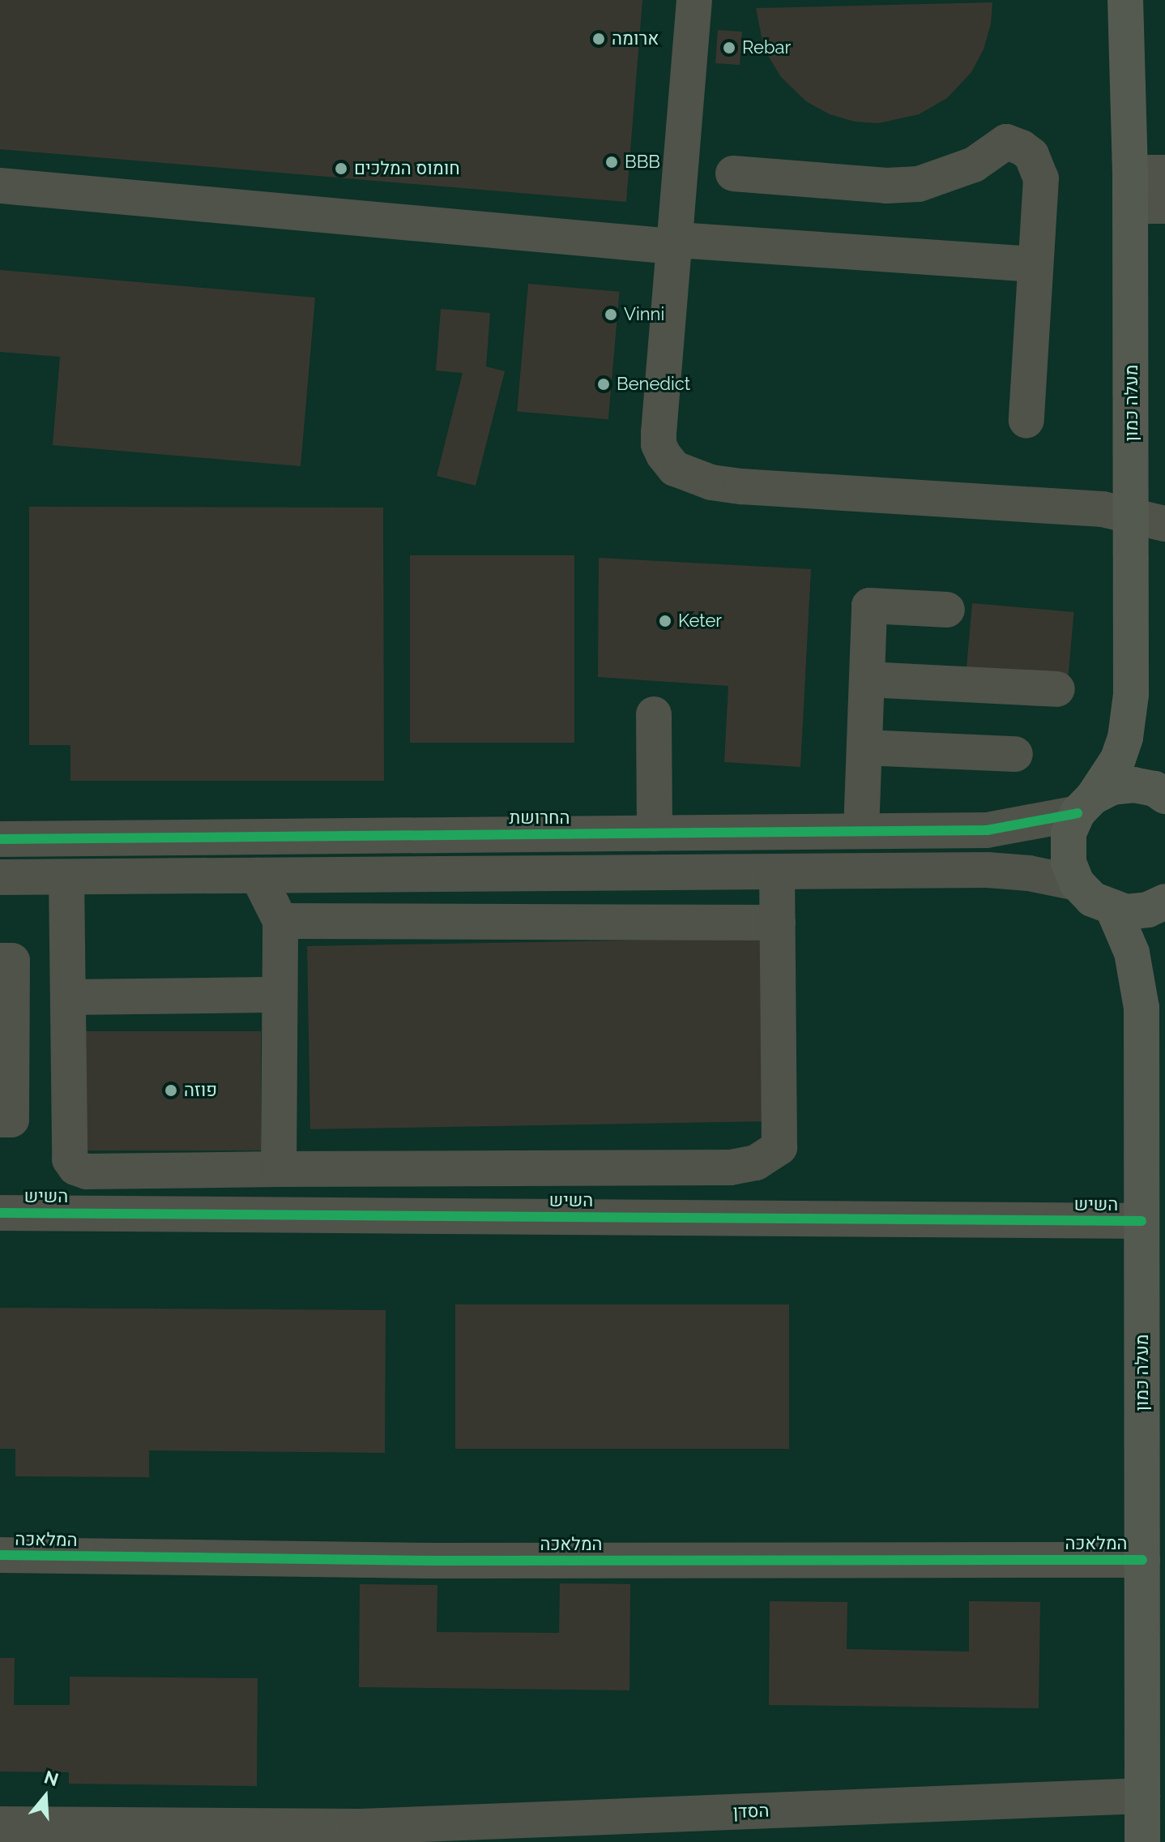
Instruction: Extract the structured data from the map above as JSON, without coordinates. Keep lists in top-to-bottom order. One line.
{"streets":{"main road":["מעלה כמון"],"street":["החרושת","השיש","המלאכה","הסדן"]},"crossings":[["מעלה כמון","החרושת"],["מעלה כמון","השיש"],["מעלה כמון","המלאכה"],["מעלה כמון","הסדן"]],"places":["ארומה","Rebar","BBB","חומוס המלכים","Vinni","Benedict","Keter","פוזה"],"north":"top"}
